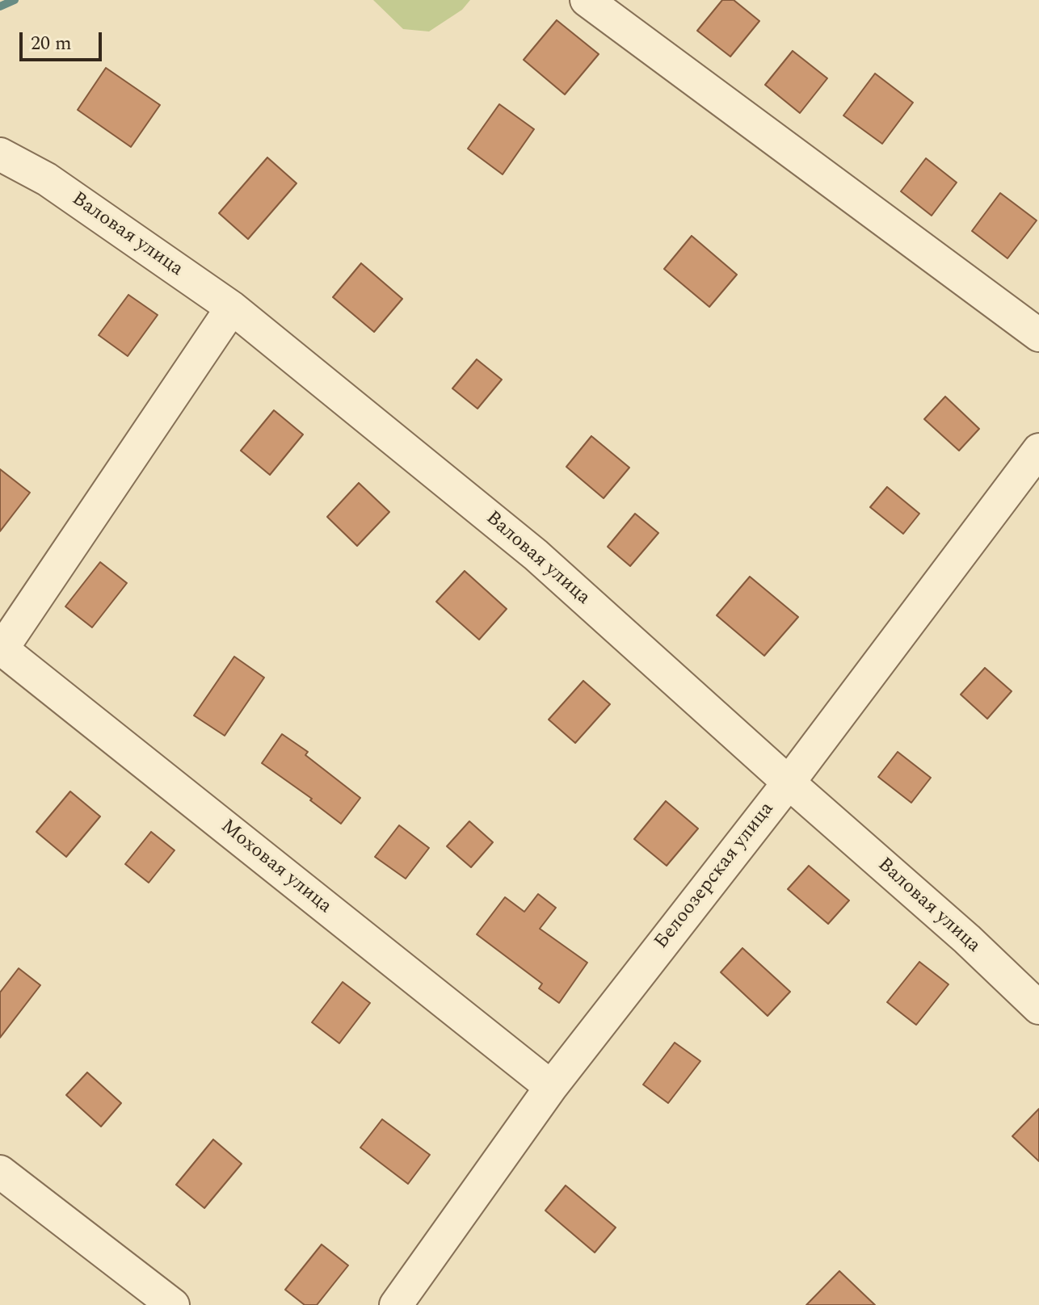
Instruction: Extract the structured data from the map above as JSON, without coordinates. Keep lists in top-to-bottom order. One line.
{"streets":{"street":["Валовая улица","Моховая улица","Белоозерская улица"]},"crossings":[["Валовая улица","Белоозерская улица"],["Моховая улица","Белоозерская улица"]],"scale_bar":"20 m"}
